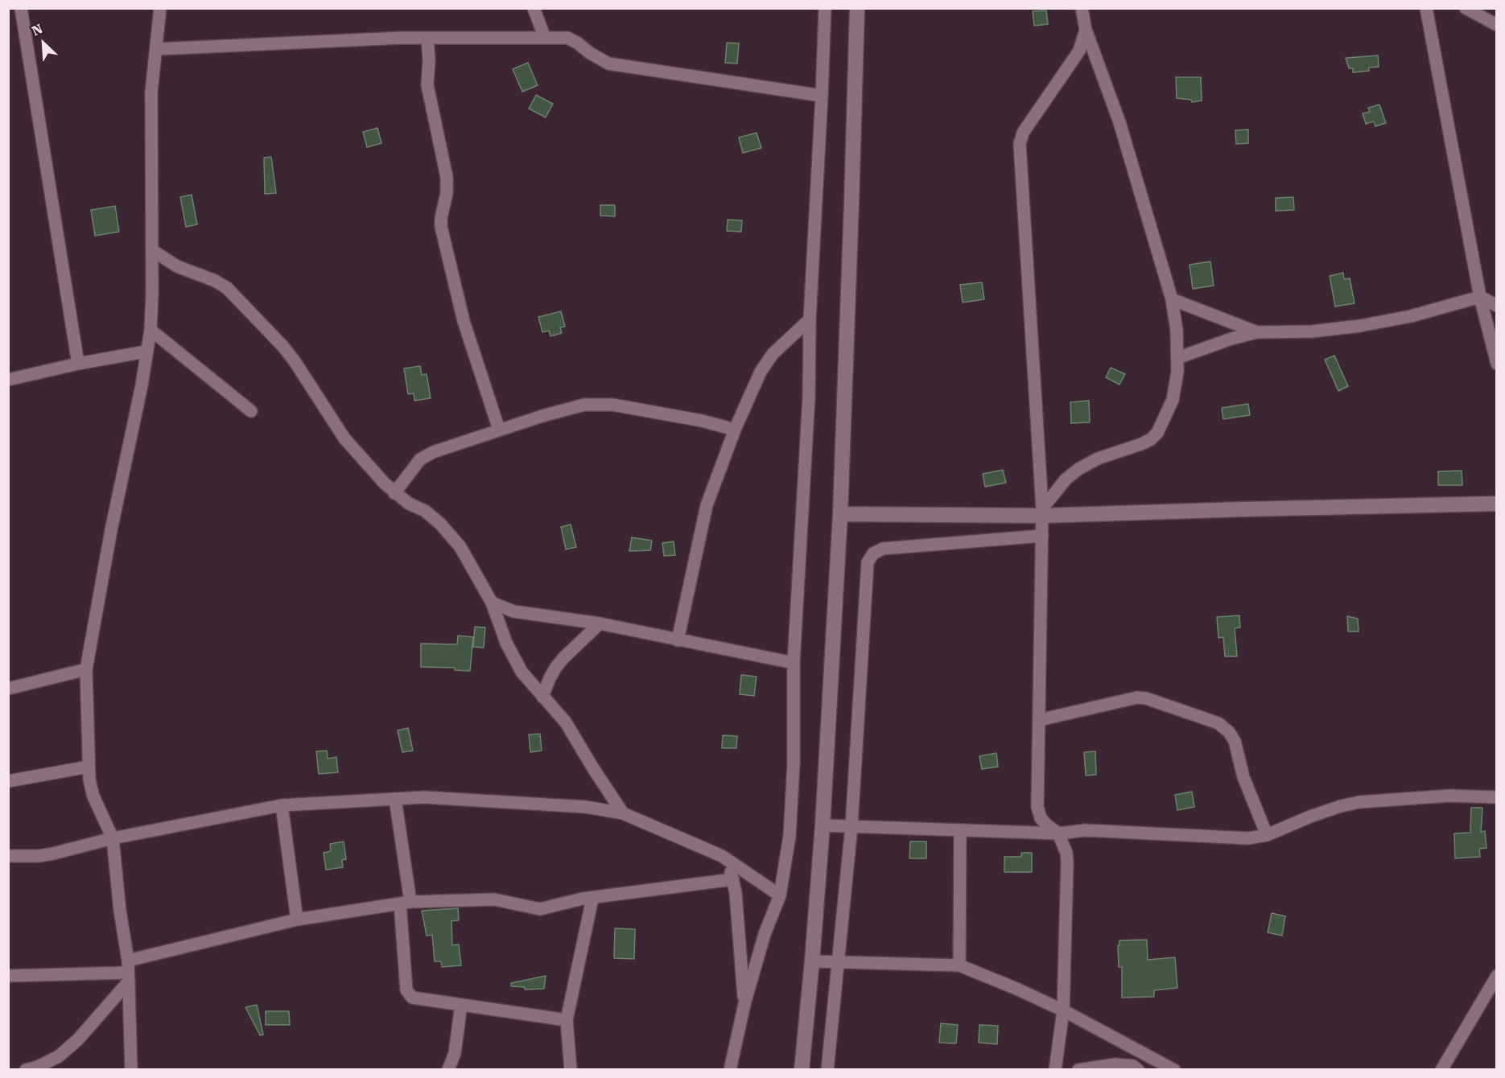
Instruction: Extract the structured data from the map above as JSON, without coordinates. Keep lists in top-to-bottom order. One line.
{"north":"top left"}
